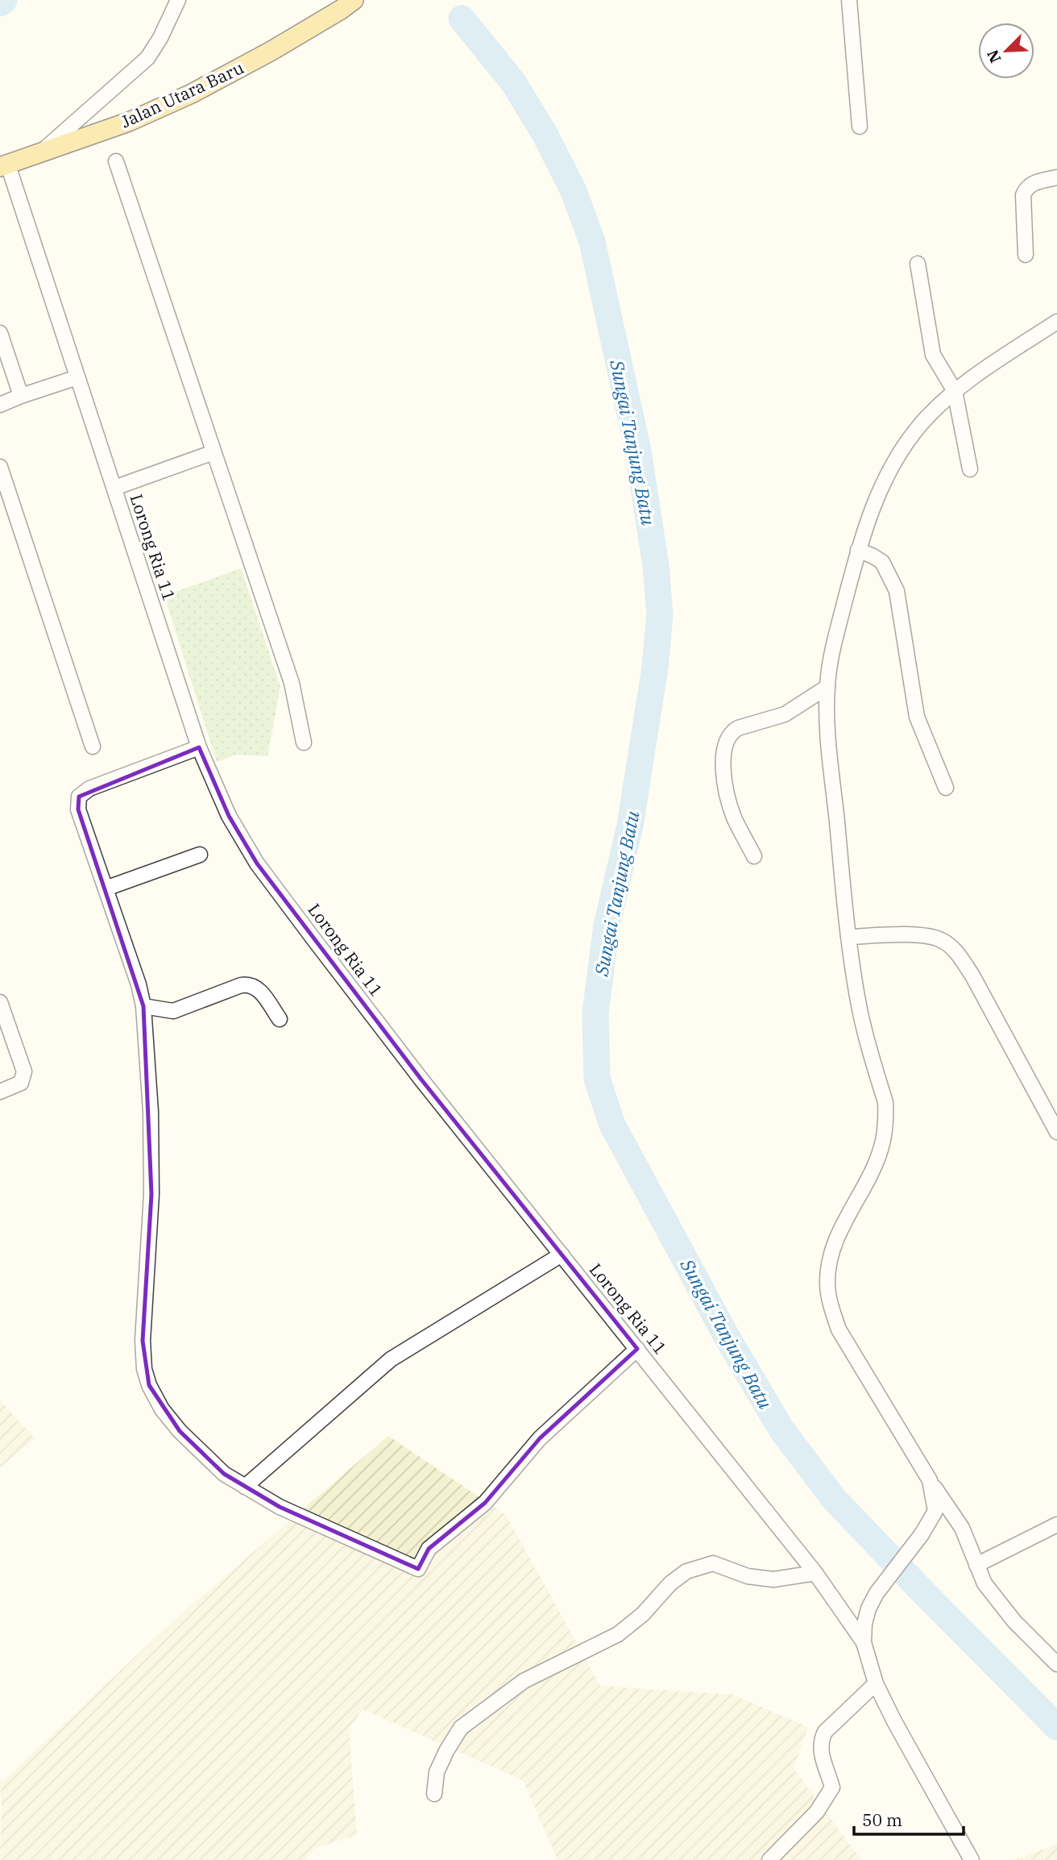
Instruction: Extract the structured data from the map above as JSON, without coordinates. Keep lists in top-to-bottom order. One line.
{"streets":{"main road":["Jalan Utara Baru"],"street":["Lorong Ria 11"]},"crossings":[["Jalan Utara Baru","Lorong Ria 11"]],"water":["Sungai Tanjung Batu"],"scale_bar":"50 m","north":"bottom left"}
